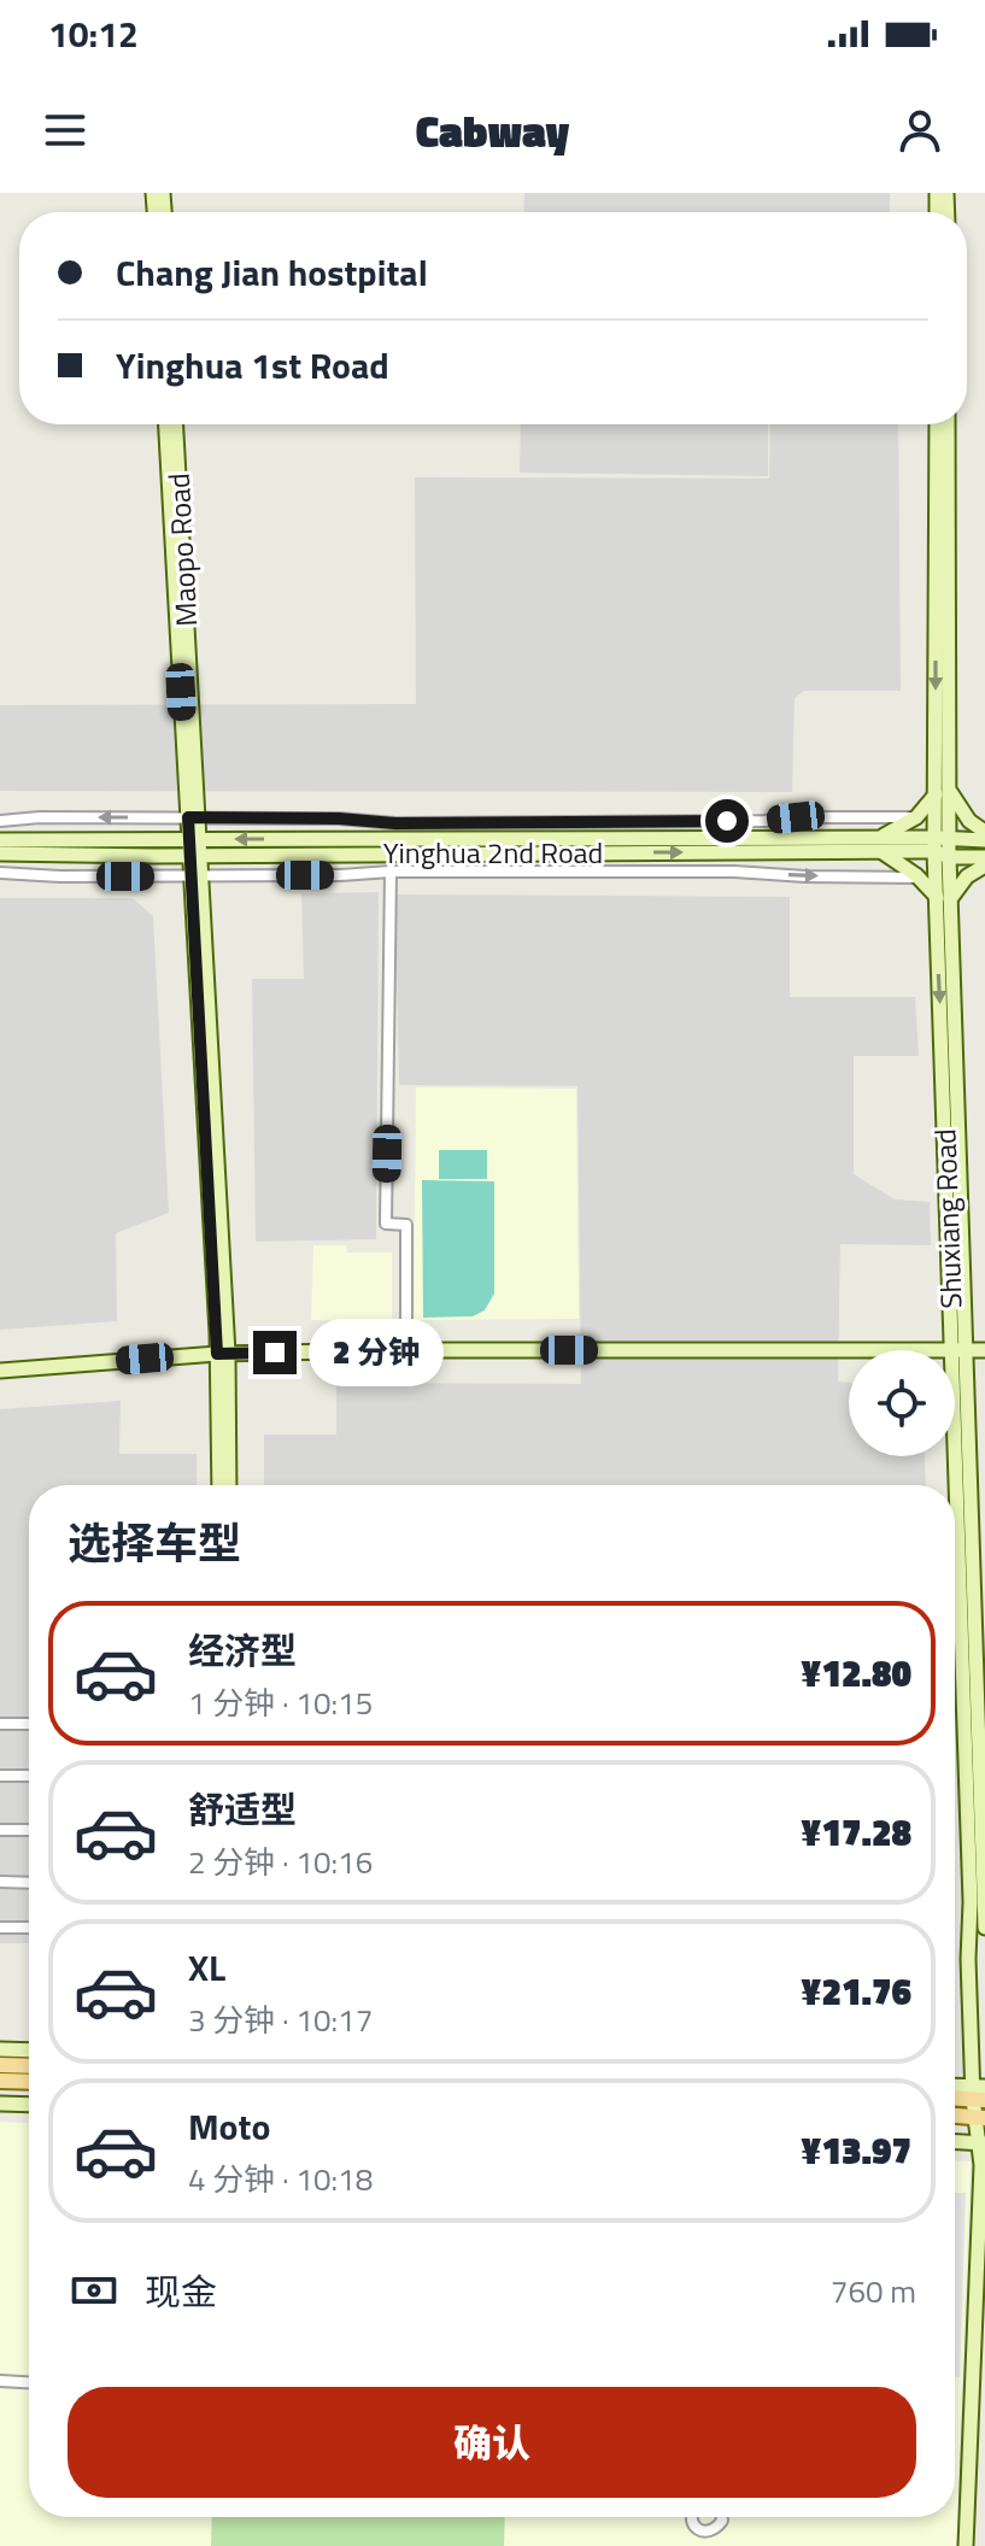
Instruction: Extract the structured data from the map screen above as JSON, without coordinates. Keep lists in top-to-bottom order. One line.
{"streets":{"street":["Maopo Road","Yinghua 2nd Road","Shuxiang Road"]},"crossings":[["Maopo Road","Yinghua 2nd Road"],["Yinghua 2nd Road","Shuxiang Road"]],"page":{"status":"10:12","header":"Cabway","banner":["Chang Jian hostpital","Yinghua 1st Road"],"bubble":"2 分钟","heading":"选择车型","list":[{"name":"经济型","note":"1 分钟 · 10:15","value":"¥12.80"},{"name":"舒适型","note":"2 分钟 · 10:16","value":"¥17.28"},{"name":"XL","note":"3 分钟 · 10:17","value":"¥21.76"},{"name":"Moto","note":"4 分钟 · 10:18","value":"¥13.97"}],"pay":["现金","760 m"],"buttons":"确认"}}
